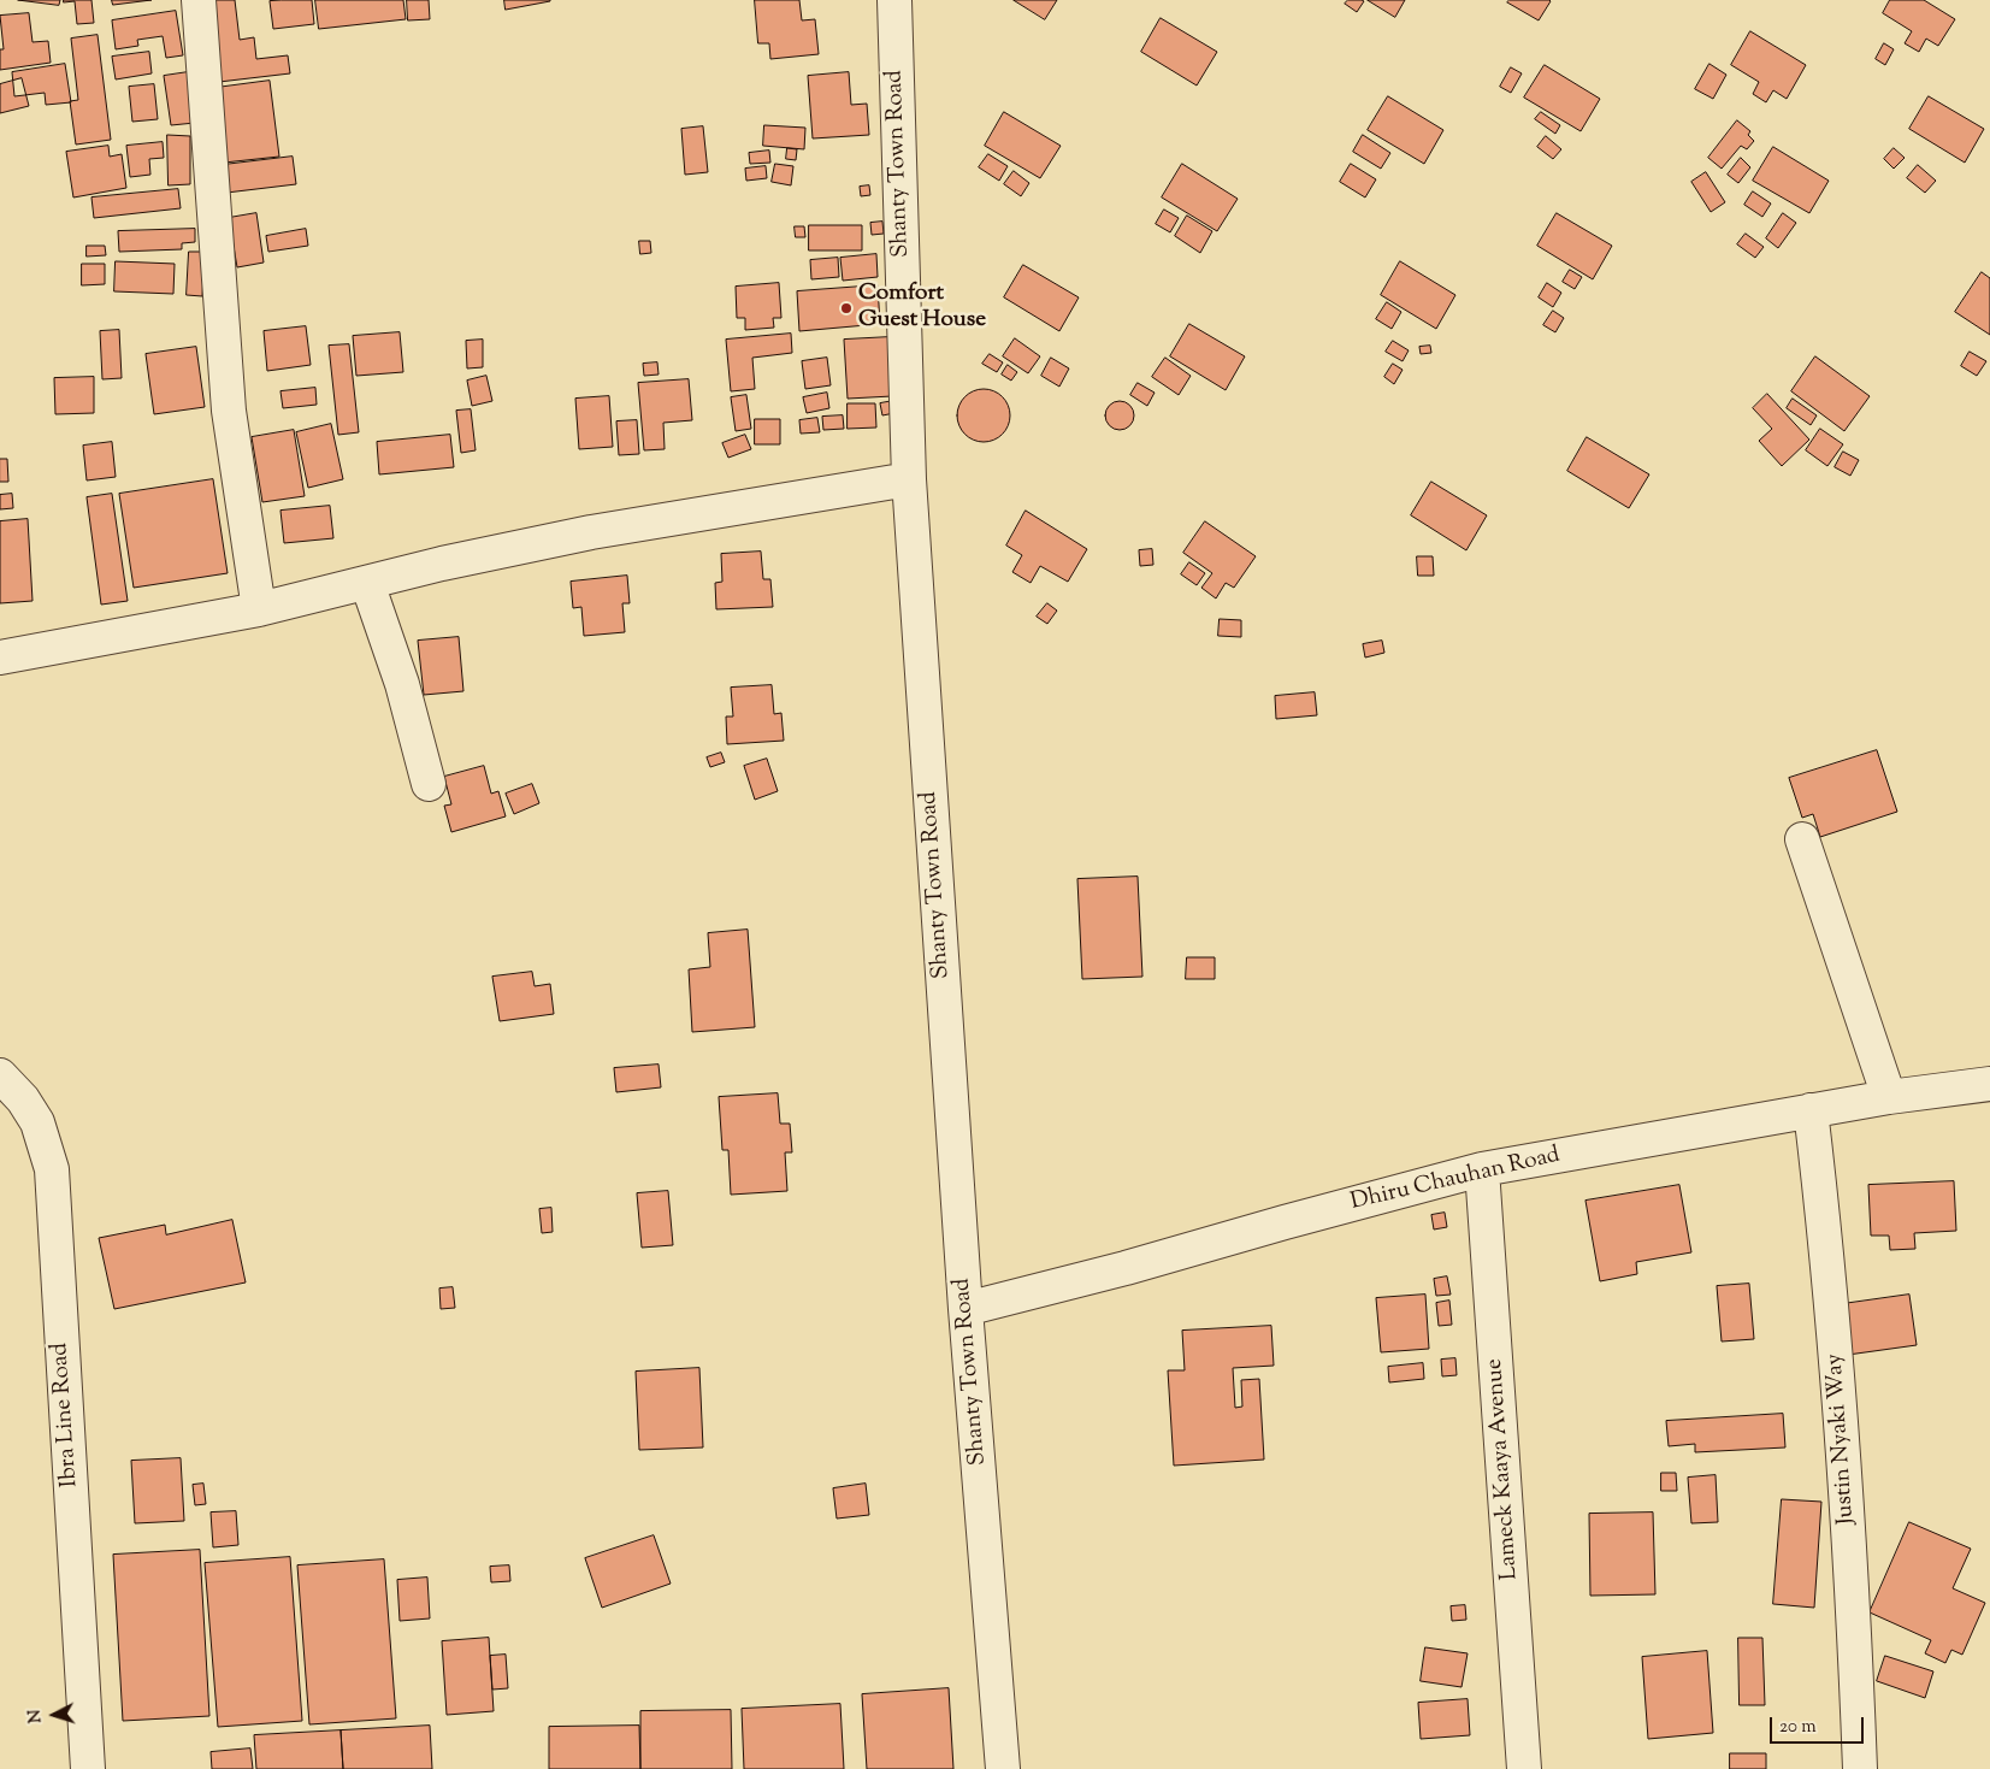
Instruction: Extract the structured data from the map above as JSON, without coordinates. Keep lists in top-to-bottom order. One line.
{"streets":{"street":["Shanty Town Road","Dhiru Chauhan Road","Ibra Line Road","Justin Nyaki Way","Lameck Kaaya Avenue"]},"crossings":[["Shanty Town Road","Dhiru Chauhan Road"],["Dhiru Chauhan Road","Justin Nyaki Way"],["Dhiru Chauhan Road","Lameck Kaaya Avenue"]],"places":["Comfort Guest House"],"scale_bar":"20 m","north":"left"}
